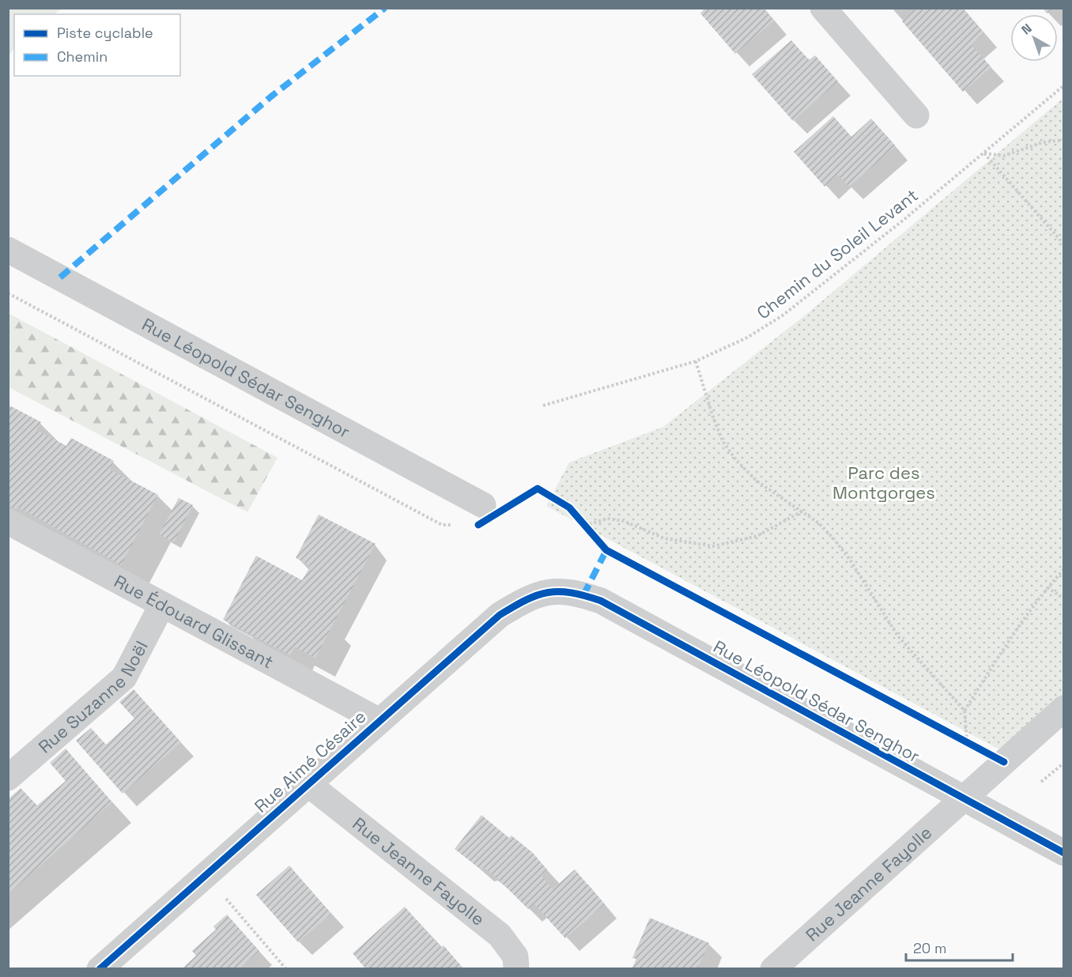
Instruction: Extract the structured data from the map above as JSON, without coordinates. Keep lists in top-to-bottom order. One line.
{"streets":{"street":["Rue Léopold Sédar Senghor","Rue Édouard Glissant","Rue Suzanne Noël","Rue Aimé Césaire","Rue Jeanne Fayolle"],"path":["Chemin du Soleil Levant"]},"crossings":[["Rue Léopold Sédar Senghor","Rue Aimé Césaire"],["Rue Léopold Sédar Senghor","Rue Jeanne Fayolle"],["Rue Édouard Glissant","Rue Suzanne Noël"],["Rue Édouard Glissant","Rue Aimé Césaire"],["Rue Aimé Césaire","Rue Jeanne Fayolle"]],"parks":["Parc des Montgorges"],"legend":["Piste cyclable","Chemin"],"scale_bar":"20 m","north":"top left"}
